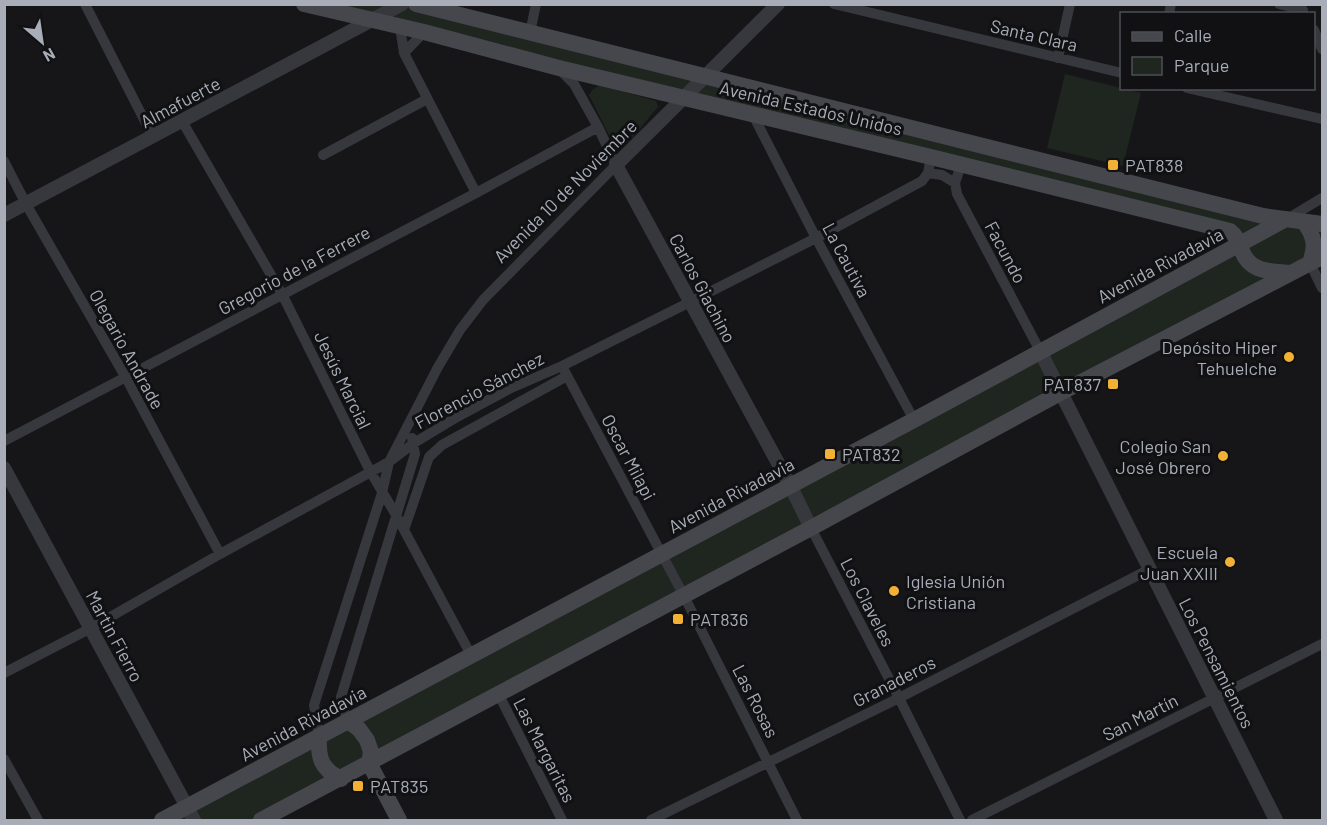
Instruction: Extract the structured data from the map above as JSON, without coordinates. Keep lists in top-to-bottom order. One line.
{"streets":{"main road":["Avenida Estados Unidos","Avenida Rivadavia"],"street":["Santa Clara","Almafuerte","Avenida 10 de Noviembre","Facundo","La Cautiva","Gregorio de la Ferrere","Carlos Giachino","Olegario Andrade","Jesús Marcial","Florencio Sánchez","Oscar Milapi","Los Claveles","Martin Fierro","Los Pensamientos","Granaderos","Las Rosas","San Martín","Las Margaritas"]},"crossings":[["Almafuerte","Avenida Estados Unidos"],["Almafuerte","Olegario Andrade"],["Almafuerte","Jesús Marcial"],["Avenida Estados Unidos","Avenida 10 de Noviembre"],["Avenida Estados Unidos","La Cautiva"],["Avenida Estados Unidos","Avenida Rivadavia"],["Avenida Estados Unidos","Carlos Giachino"],["Avenida Estados Unidos","Florencio Sánchez"],["Avenida 10 de Noviembre","Avenida Rivadavia"],["Avenida 10 de Noviembre","Carlos Giachino"],["Avenida 10 de Noviembre","Jesús Marcial"],["Avenida 10 de Noviembre","Florencio Sánchez"],["Facundo","Avenida Rivadavia"],["Facundo","Los Pensamientos"],["La Cautiva","Avenida Rivadavia"],["La Cautiva","Florencio Sánchez"],["Avenida Rivadavia","Carlos Giachino"],["Avenida Rivadavia","Jesús Marcial"],["Avenida Rivadavia","Oscar Milapi"],["Avenida Rivadavia","Martin Fierro"],["Avenida Rivadavia","Los Pensamientos"],["Gregorio de la Ferrere","Carlos Giachino"],["Gregorio de la Ferrere","Olegario Andrade"],["Gregorio de la Ferrere","Jesús Marcial"],["Carlos Giachino","Florencio Sánchez"],["Carlos Giachino","Los Claveles"],["Olegario Andrade","Florencio Sánchez"],["Jesús Marcial","Florencio Sánchez"],["Florencio Sánchez","Oscar Milapi"],["Florencio Sánchez","Martin Fierro"],["Oscar Milapi","Las Rosas"],["Los Claveles","Granaderos"],["Los Pensamientos","Granaderos"],["Los Pensamientos","San Martín"],["Granaderos","Las Rosas"]],"places":{"transit":["PAT838","PAT837","PAT832","PAT836","PAT835"],"other":["Depósito Hiper Tehuelche","Colegio San José Obrero","Escuela Juan XXIII","Iglesia Unión Cristiana"]},"legend":["Calle","Parque"],"north":"bottom right"}
